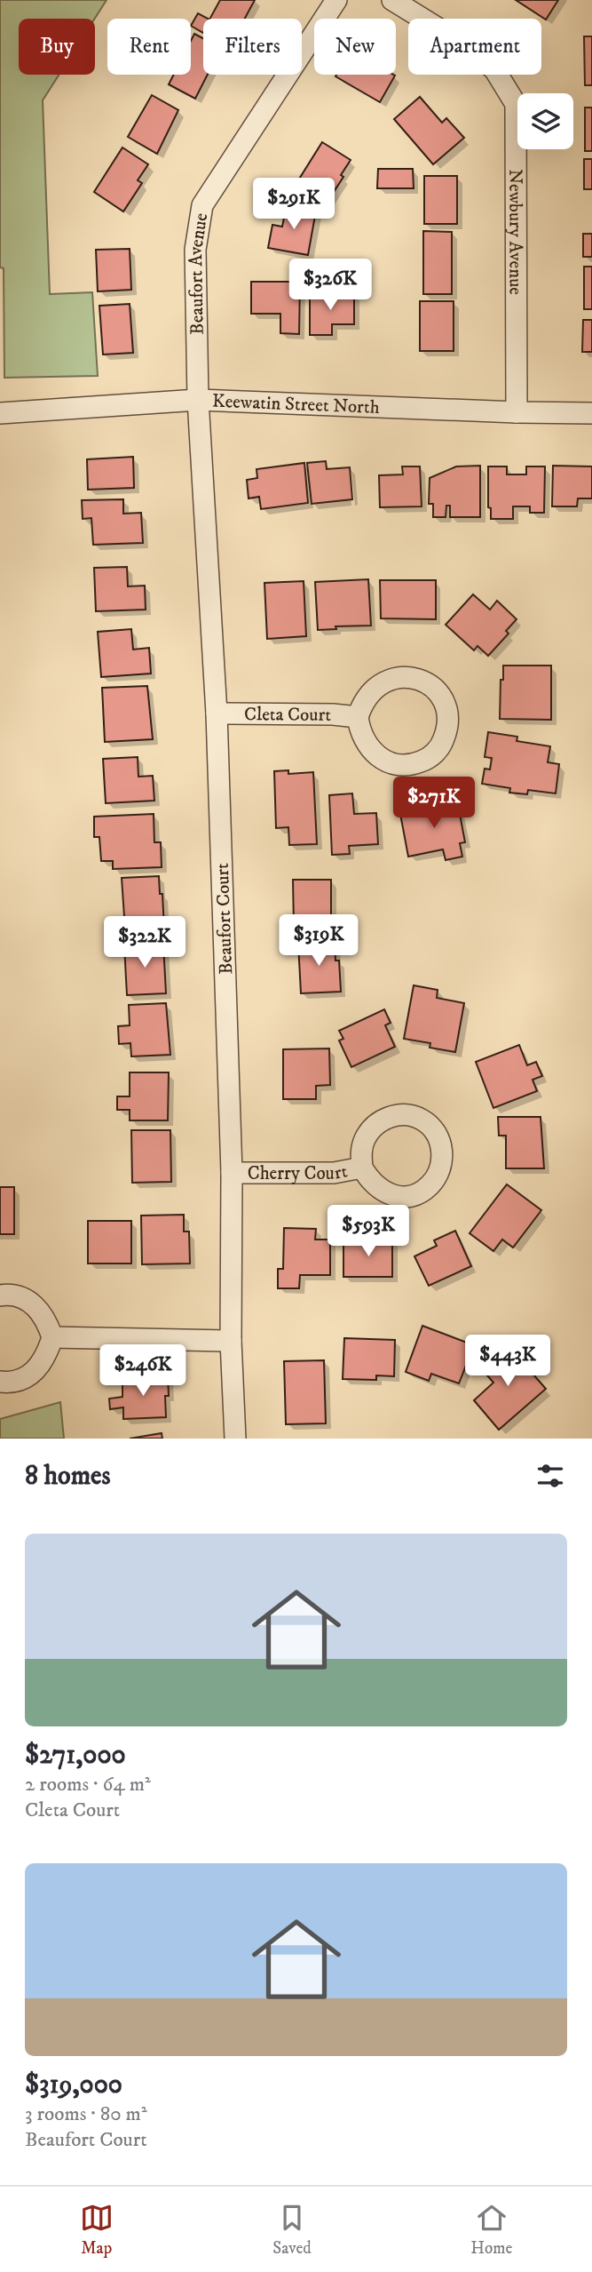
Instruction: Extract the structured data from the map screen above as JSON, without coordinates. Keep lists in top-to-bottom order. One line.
{"streets":{"street":["Newbury Avenue","Beaufort Avenue","Keewatin Street North","Cleta Court","Beaufort Court","Cherry Court"]},"crossings":[["Newbury Avenue","Keewatin Street North"],["Beaufort Avenue","Keewatin Street North"],["Beaufort Avenue","Beaufort Court"],["Keewatin Street North","Beaufort Court"],["Cleta Court","Beaufort Court"],["Beaufort Court","Cherry Court"]],"page":{"chip":["Buy","Rent","Filters","New","Apartment"],"price":["$291K","$326K","$271K","$319K","$322K","$593K","$443K","$246K"],"heading":"8 homes","list":[{"name":"$271,000","note":"2 rooms · 64 m² · Cleta Court"},{"name":"$319,000","note":"3 rooms · 80 m² · Beaufort Court"}],"tabs":["Map","Saved","Home"]}}
